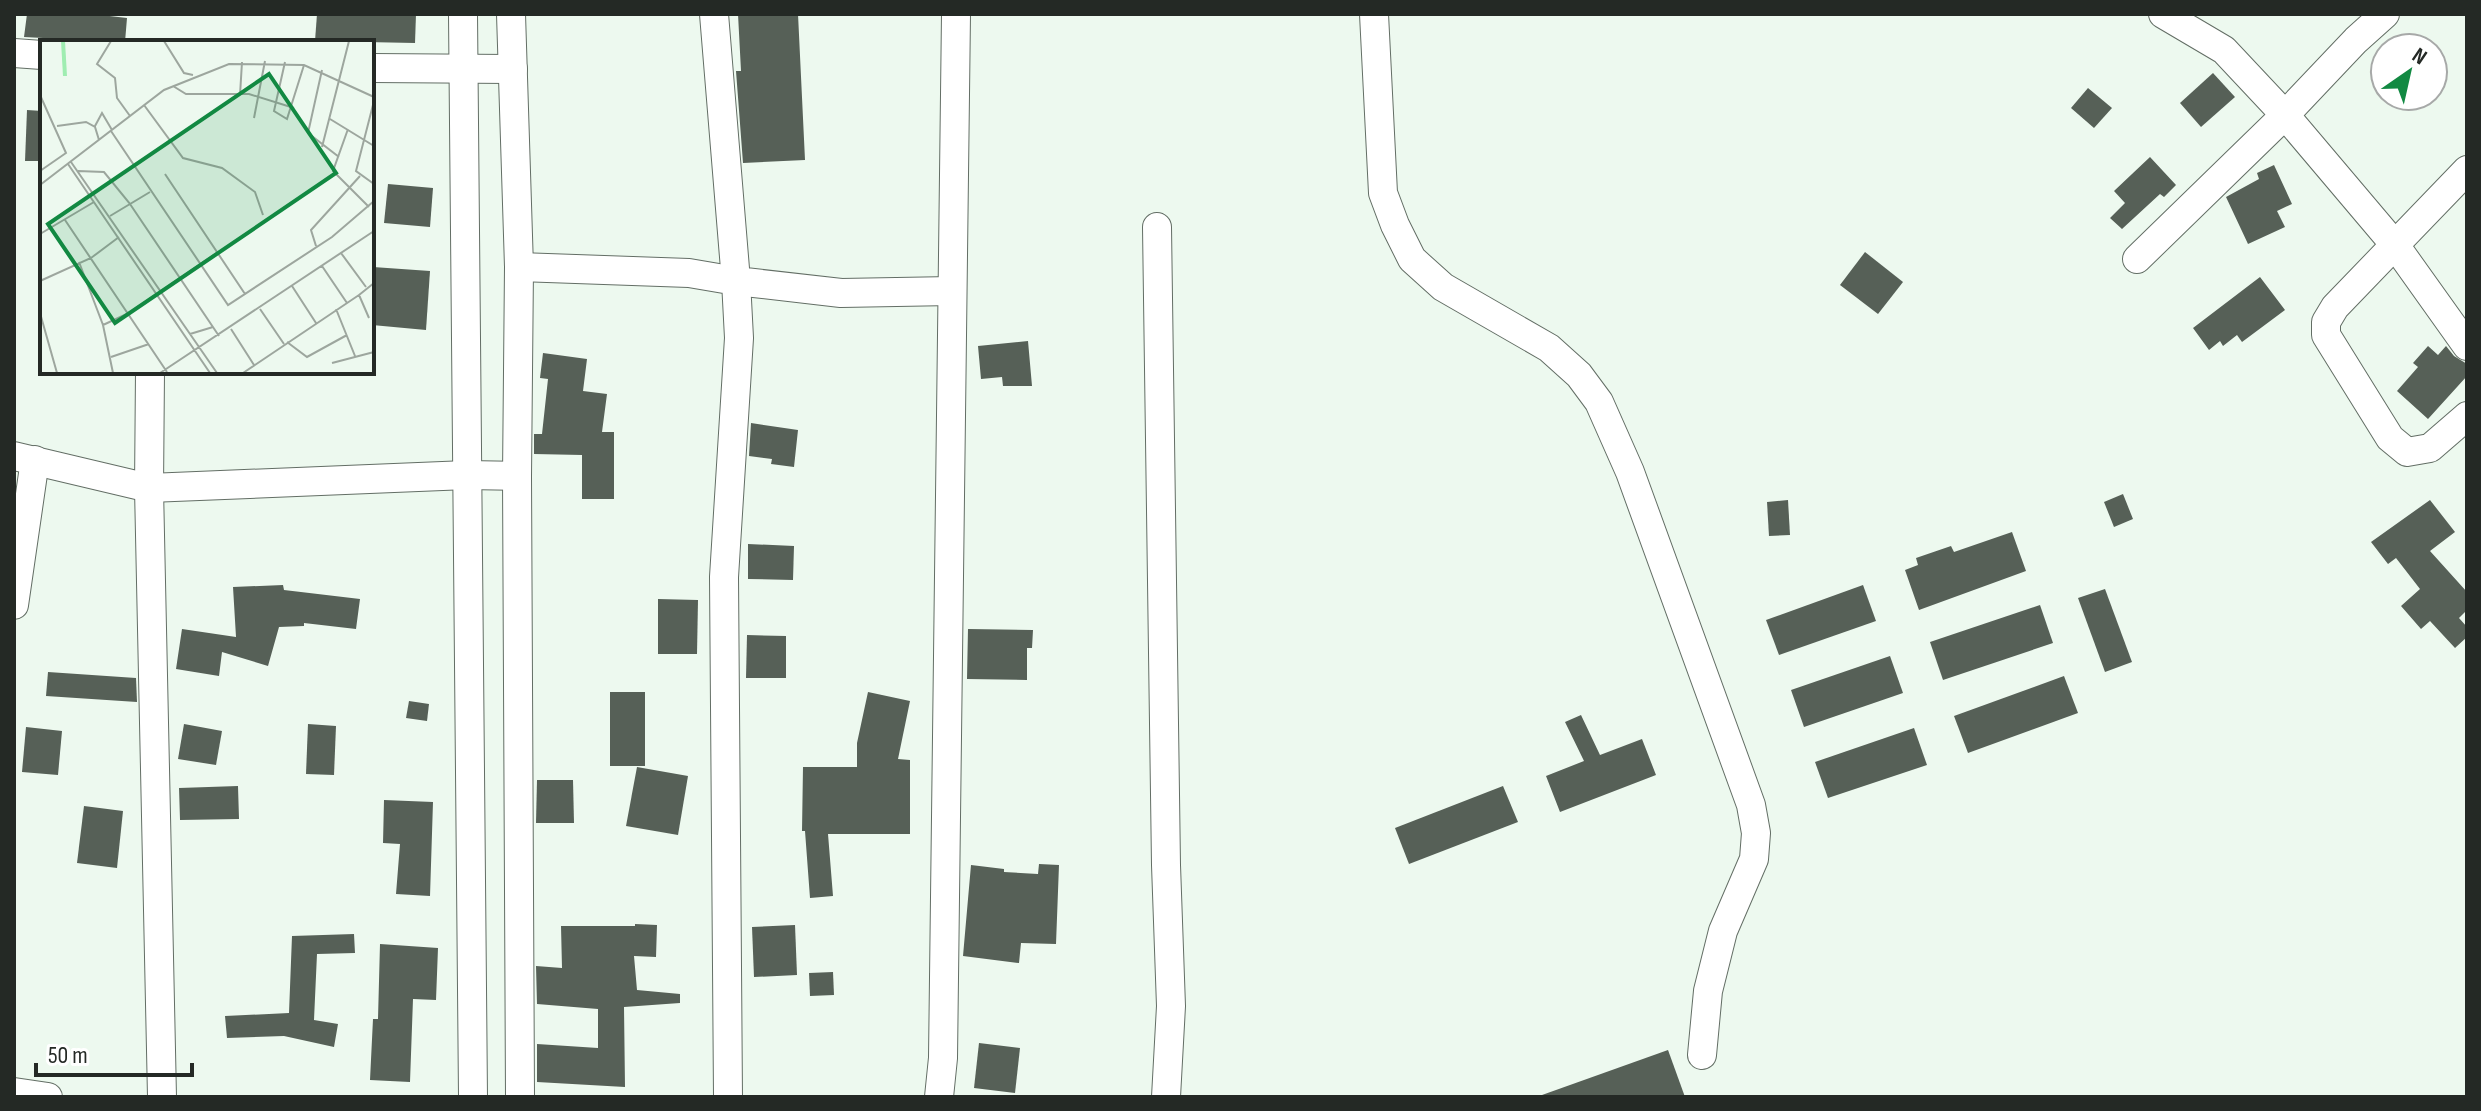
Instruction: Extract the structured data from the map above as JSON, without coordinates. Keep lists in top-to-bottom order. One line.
{"scale_bar":"50 m","north":"top right"}
